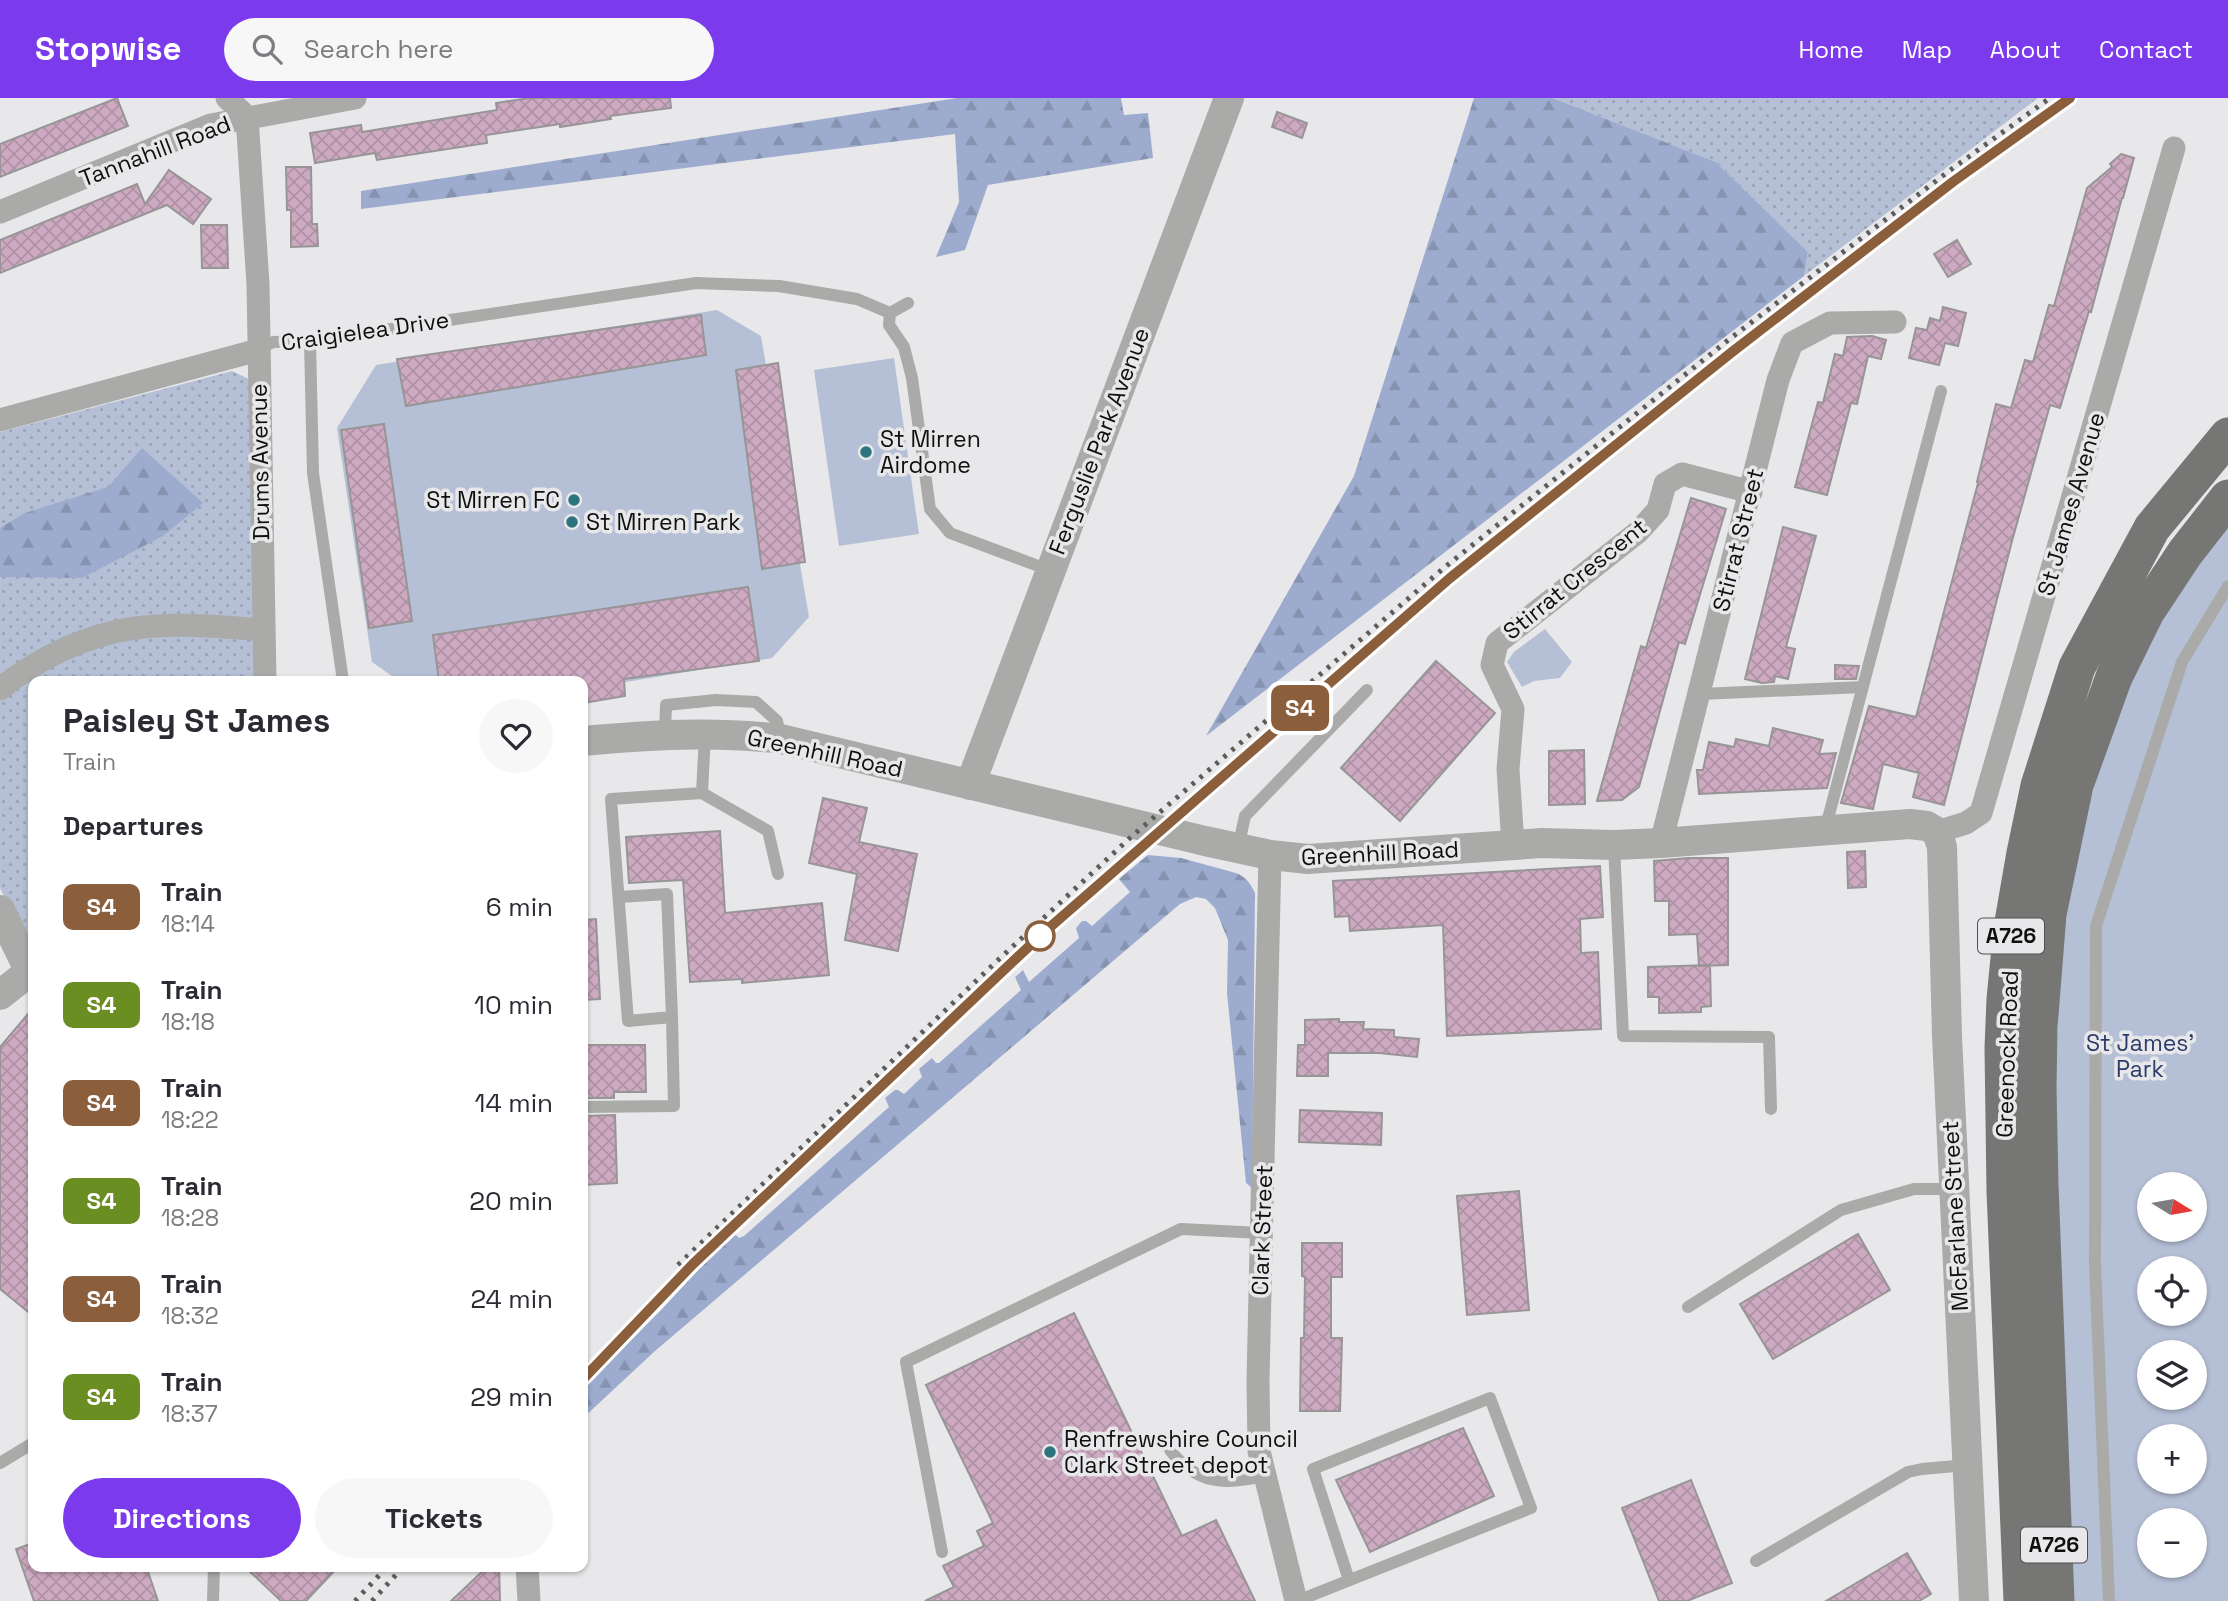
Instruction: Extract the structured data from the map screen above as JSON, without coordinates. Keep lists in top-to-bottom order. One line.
{"streets":{"main road":["A726","Greenock Road"],"street":["Tannahill Road","Craigielea Drive","Ferguslie Park Avenue","Drums Avenue","St James Avenue","Stirrat Street","Stirrat Crescent","Greenhill Road","McFarlane Street","Clark Street"]},"crossings":[["Tannahill Road","Drums Avenue"],["Craigielea Drive","Drums Avenue"],["Ferguslie Park Avenue","Greenhill Road"],["St James Avenue","Greenhill Road"],["St James Avenue","McFarlane Street"],["Stirrat Street","Stirrat Crescent"],["Stirrat Street","Greenhill Road"],["Stirrat Crescent","Greenhill Road"],["Greenhill Road","McFarlane Street"],["Greenhill Road","Clark Street"]],"parks":["St James' Park"],"places":["St Mirren Airdome","St Mirren FC","St Mirren Park","Renfrewshire Council Clark Street depot"],"north":"right","page":{"header":"Stopwise","search":"Search here","nav":["Home","Map","About","Contact"],"on_map":"S4","heading":[["Paisley St James","Train"],"Departures"],"list":[{"mark":"S4","name":"Train","note":"18:14","value":"6 min"},{"mark":"S4","name":"Train","note":"18:18","value":"10 min"},{"mark":"S4","name":"Train","note":"18:22","value":"14 min"},{"mark":"S4","name":"Train","note":"18:28","value":"20 min"},{"mark":"S4","name":"Train","note":"18:32","value":"24 min"},{"mark":"S4","name":"Train","note":"18:37","value":"29 min"}],"map_buttons":["+","−"],"buttons":["Directions","Tickets"]}}
